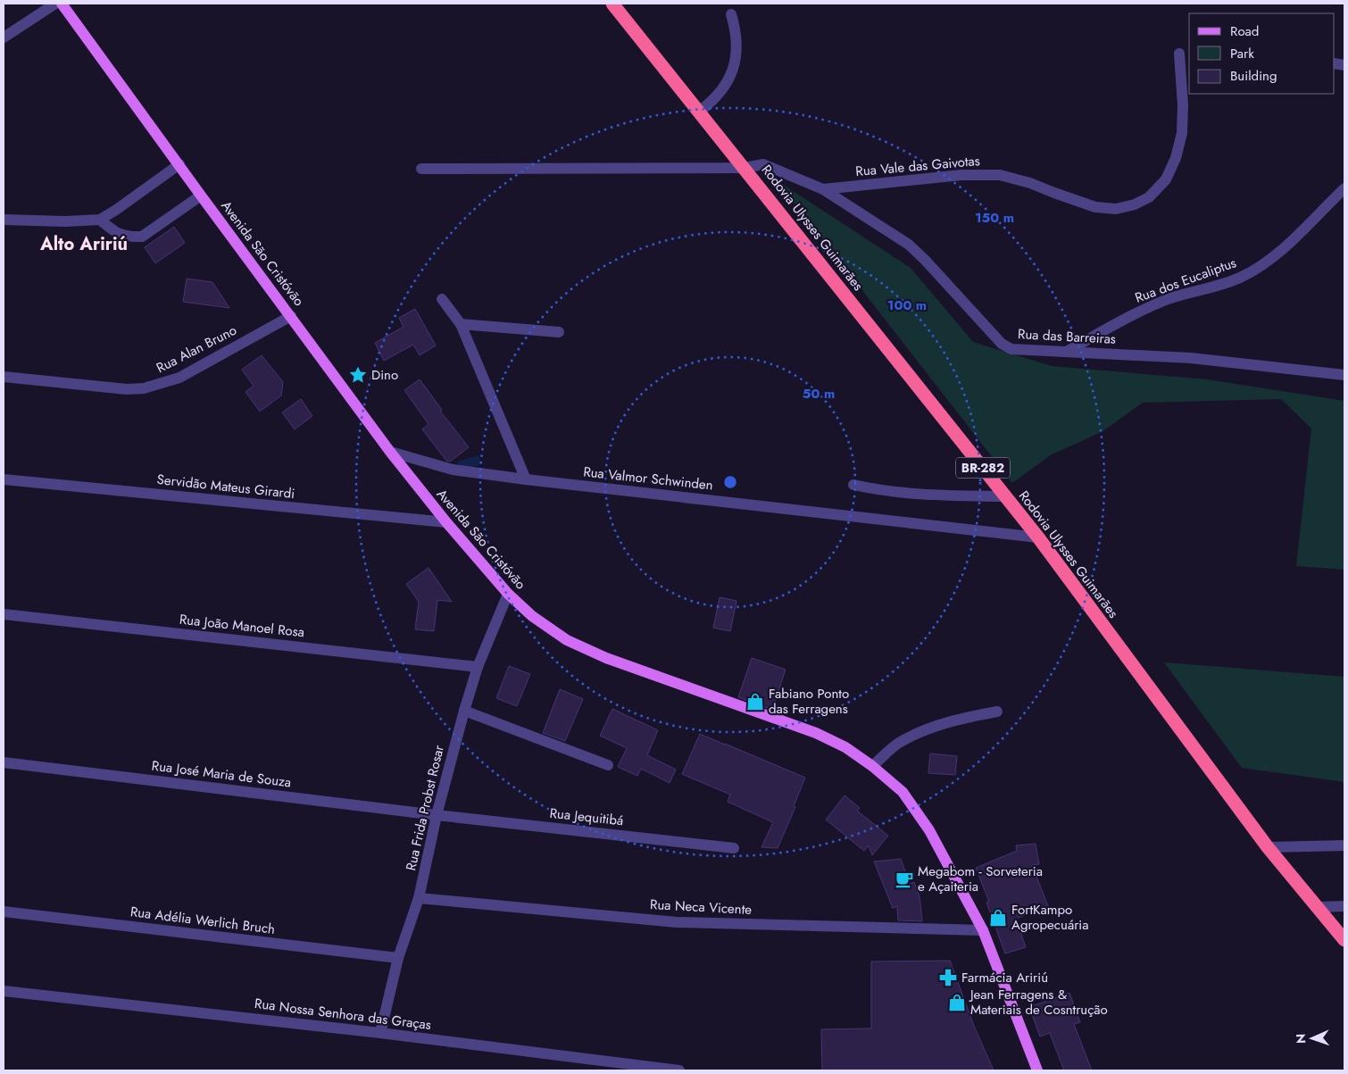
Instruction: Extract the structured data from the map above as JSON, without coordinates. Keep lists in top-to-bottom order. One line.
{"streets":{"highway":["Rodovia Ulysses Guimarães","BR-282"],"main road":["Avenida São Cristóvão"],"street":["Rua Vale das Gaivotas","Rua dos Eucaliptus","Rua das Barreiras","Rua Alan Bruno","Rua Valmor Schwinden","Servidão Mateus Girardi","Rua João Manoel Rosa","Rua José Maria de Souza","Rua Frida Probst Rosar","Rua Jequitibá","Rua Neca Vicente","Rua Adélia Werlich Bruch","Rua Nossa Senhora das Graças"]},"crossings":[["Rua Vale das Gaivotas","Rua das Barreiras"],["Rodovia Ulysses Guimarães","Rua das Barreiras"],["Rodovia Ulysses Guimarães","Rua Valmor Schwinden"],["Avenida São Cristóvão","Rua Alan Bruno"],["Avenida São Cristóvão","Rua Valmor Schwinden"],["Avenida São Cristóvão","Servidão Mateus Girardi"],["Avenida São Cristóvão","Rua Frida Probst Rosar"],["Avenida São Cristóvão","Rua Neca Vicente"],["Rua dos Eucaliptus","Rua das Barreiras"],["Rua João Manoel Rosa","Rua Frida Probst Rosar"],["Rua José Maria de Souza","Rua Frida Probst Rosar"],["Rua José Maria de Souza","Rua Jequitibá"],["Rua Frida Probst Rosar","Rua Jequitibá"],["Rua Frida Probst Rosar","Rua Neca Vicente"],["Rua Frida Probst Rosar","Rua Adélia Werlich Bruch"],["Rua Frida Probst Rosar","Rua Nossa Senhora das Graças"]],"districts":["Alto Aririú"],"places":{"place":["Dino"],"shop":["Fabiano Ponto das Ferragens","FortKampo Agropecuária","Jean Ferragens & Materiais de Cosntrução"],"cafe":["Megabom - Sorveteria e Açaiteria"],"pharmacy":["Farmácia Aririú"]},"legend":["Road","Park","Building"],"north":"left","rings":["150 m","100 m","50 m"]}
